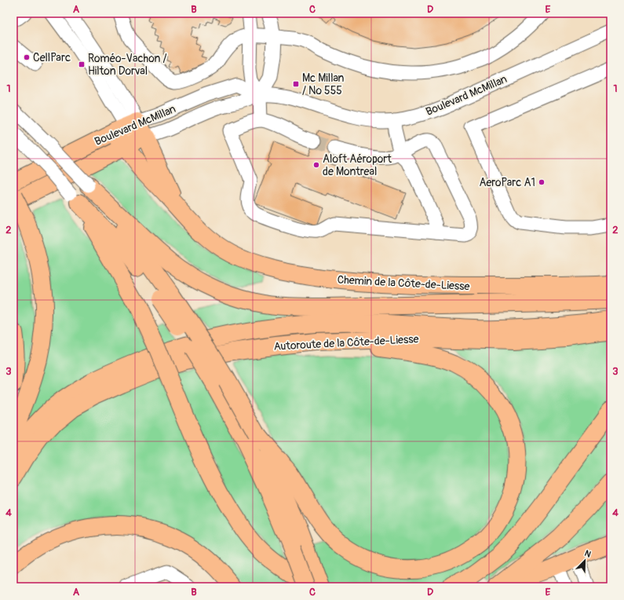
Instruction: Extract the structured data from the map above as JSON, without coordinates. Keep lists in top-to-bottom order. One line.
{"streets":{"main road":["Boulevard McMillan","Chemin de la Côte-de-Liesse","Autoroute de la Côte-de-Liesse"]},"crossings":[["Boulevard McMillan","Chemin de la Côte-de-Liesse"]],"places":{"other":["CellParc","Aloft Aéroport de Montreal","AeroParc A1"],"transit":["Roméo-Vachon / Hilton Dorval","Mc Millan / No 555"]},"north":"top right","grid":{"columns":["A","B","C","D","E"],"rows":["1","2","3","4"]}}
